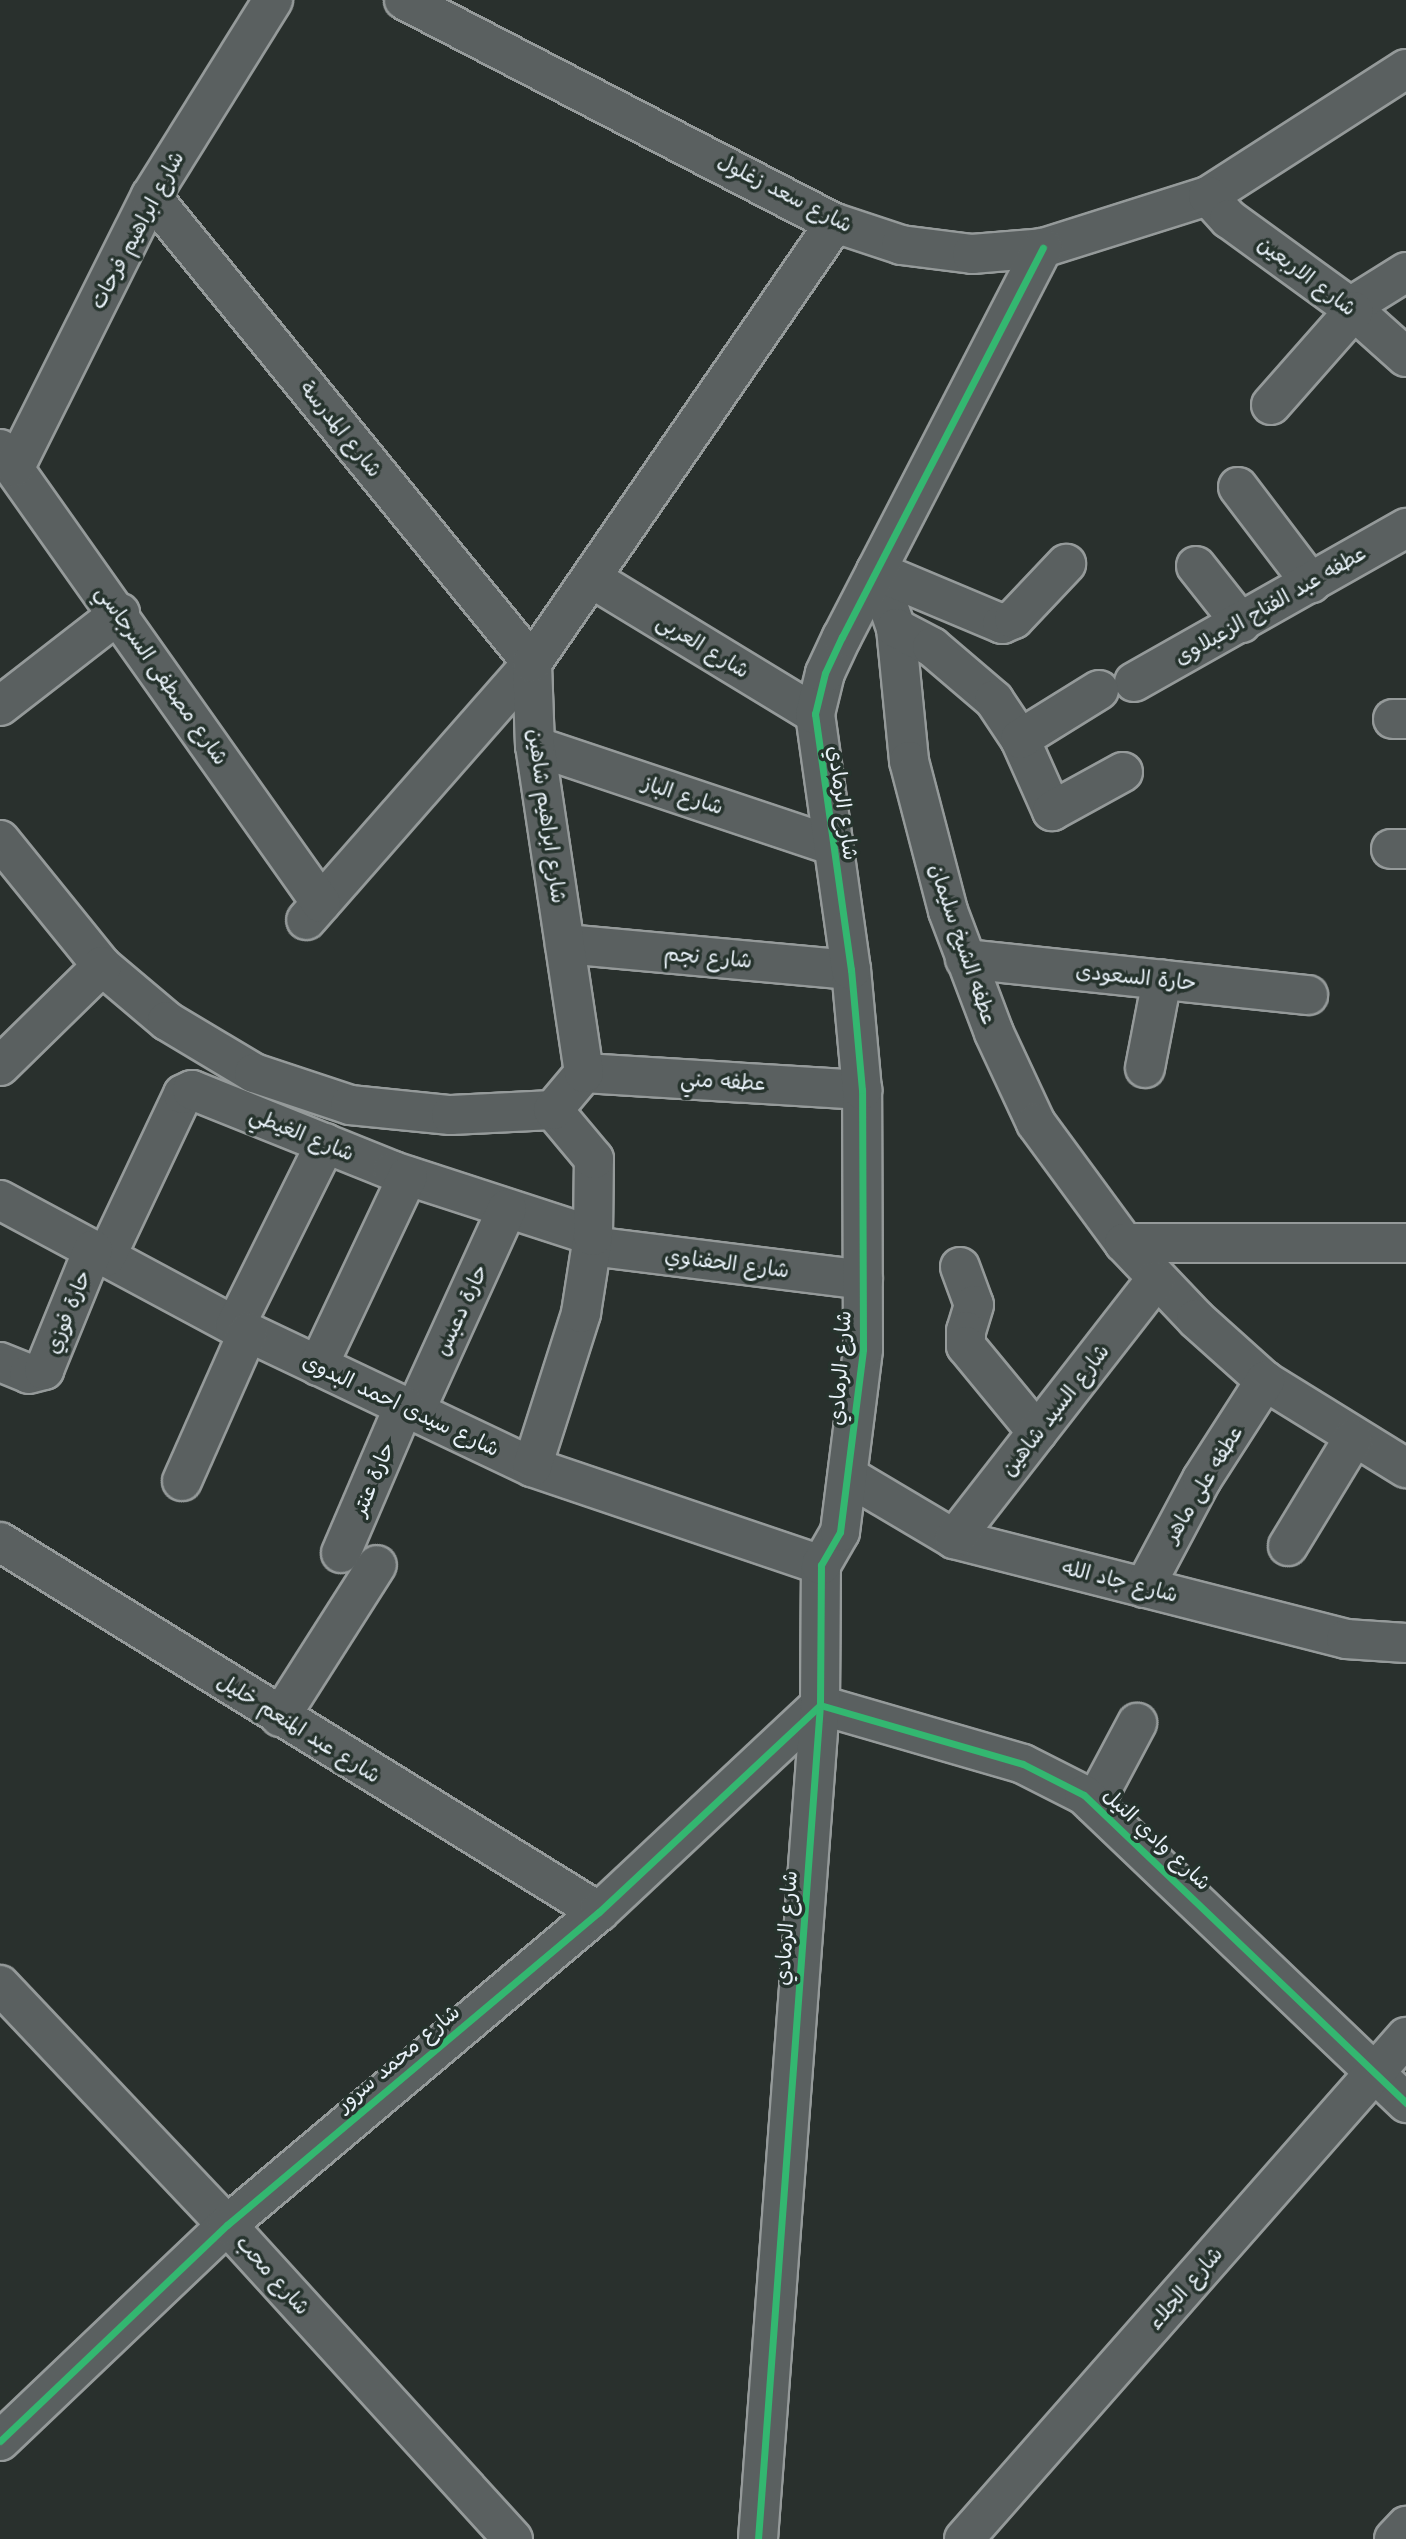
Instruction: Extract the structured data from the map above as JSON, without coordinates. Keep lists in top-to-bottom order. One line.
{"streets":{"street":["شارع سعد زغلول","شارع ابراهيم فرحات","شارع الاربعين","شارع المدرسة","عطفه عبد الفتاح الزعبلاوى","شارع العربى","شارع مصطفى السرجاسي","شارع الباز","شارع الرمادي","شارع ابراهيم شاهين","عطفه الشيخ سليمان","شارع نجم","حارة السعودى","عطفه مني","شارع الغيطي","شارع الحفناوي","حارة دعبس","حارة فوزي","شارع سيدى احمد البدوى","شارع السيد شاهين","حارة عنتر","عطفه على ماهر","شارع جاد الله","شارع عبد المنعم خليل","شارع وادي النيل","شارع محمد سرور","شارع محب","شارع الجلاء"]},"crossings":[["شارع سعد زغلول","شارع الاربعين"],["شارع سعد زغلول","شارع الرمادي"],["شارع ابراهيم فرحات","شارع المدرسة"],["شارع ابراهيم فرحات","شارع مصطفى السرجاسي"],["شارع المدرسة","شارع مصطفى السرجاسي"],["شارع المدرسة","شارع ابراهيم شاهين"],["شارع العربى","شارع الرمادي"],["شارع مصطفى السرجاسي","شارع ابراهيم شاهين"],["شارع الباز","شارع الرمادي"],["شارع الباز","شارع ابراهيم شاهين"],["شارع الرمادي","عطفه الشيخ سليمان"],["شارع الرمادي","شارع نجم"],["شارع الرمادي","عطفه مني"],["شارع الرمادي","شارع الحفناوي"],["شارع الرمادي","شارع سيدى احمد البدوى"],["شارع الرمادي","شارع جاد الله"],["شارع الرمادي","شارع وادي النيل"],["شارع الرمادي","شارع محمد سرور"],["شارع ابراهيم شاهين","شارع نجم"],["شارع ابراهيم شاهين","عطفه مني"],["عطفه الشيخ سليمان","حارة السعودى"],["عطفه الشيخ سليمان","شارع السيد شاهين"],["عطفه الشيخ سليمان","عطفه على ماهر"],["شارع الغيطي","شارع الحفناوي"],["شارع الغيطي","حارة دعبس"],["شارع الغيطي","حارة فوزي"],["شارع الغيطي","شارع سيدى احمد البدوى"],["حارة دعبس","شارع سيدى احمد البدوى"],["حارة دعبس","حارة عنتر"],["حارة فوزي","شارع سيدى احمد البدوى"],["شارع سيدى احمد البدوى","حارة عنتر"],["شارع السيد شاهين","شارع جاد الله"],["عطفه على ماهر","شارع جاد الله"],["شارع عبد المنعم خليل","شارع محمد سرور"],["شارع وادي النيل","شارع محمد سرور"],["شارع وادي النيل","شارع الجلاء"],["شارع محمد سرور","شارع محب"]]}
